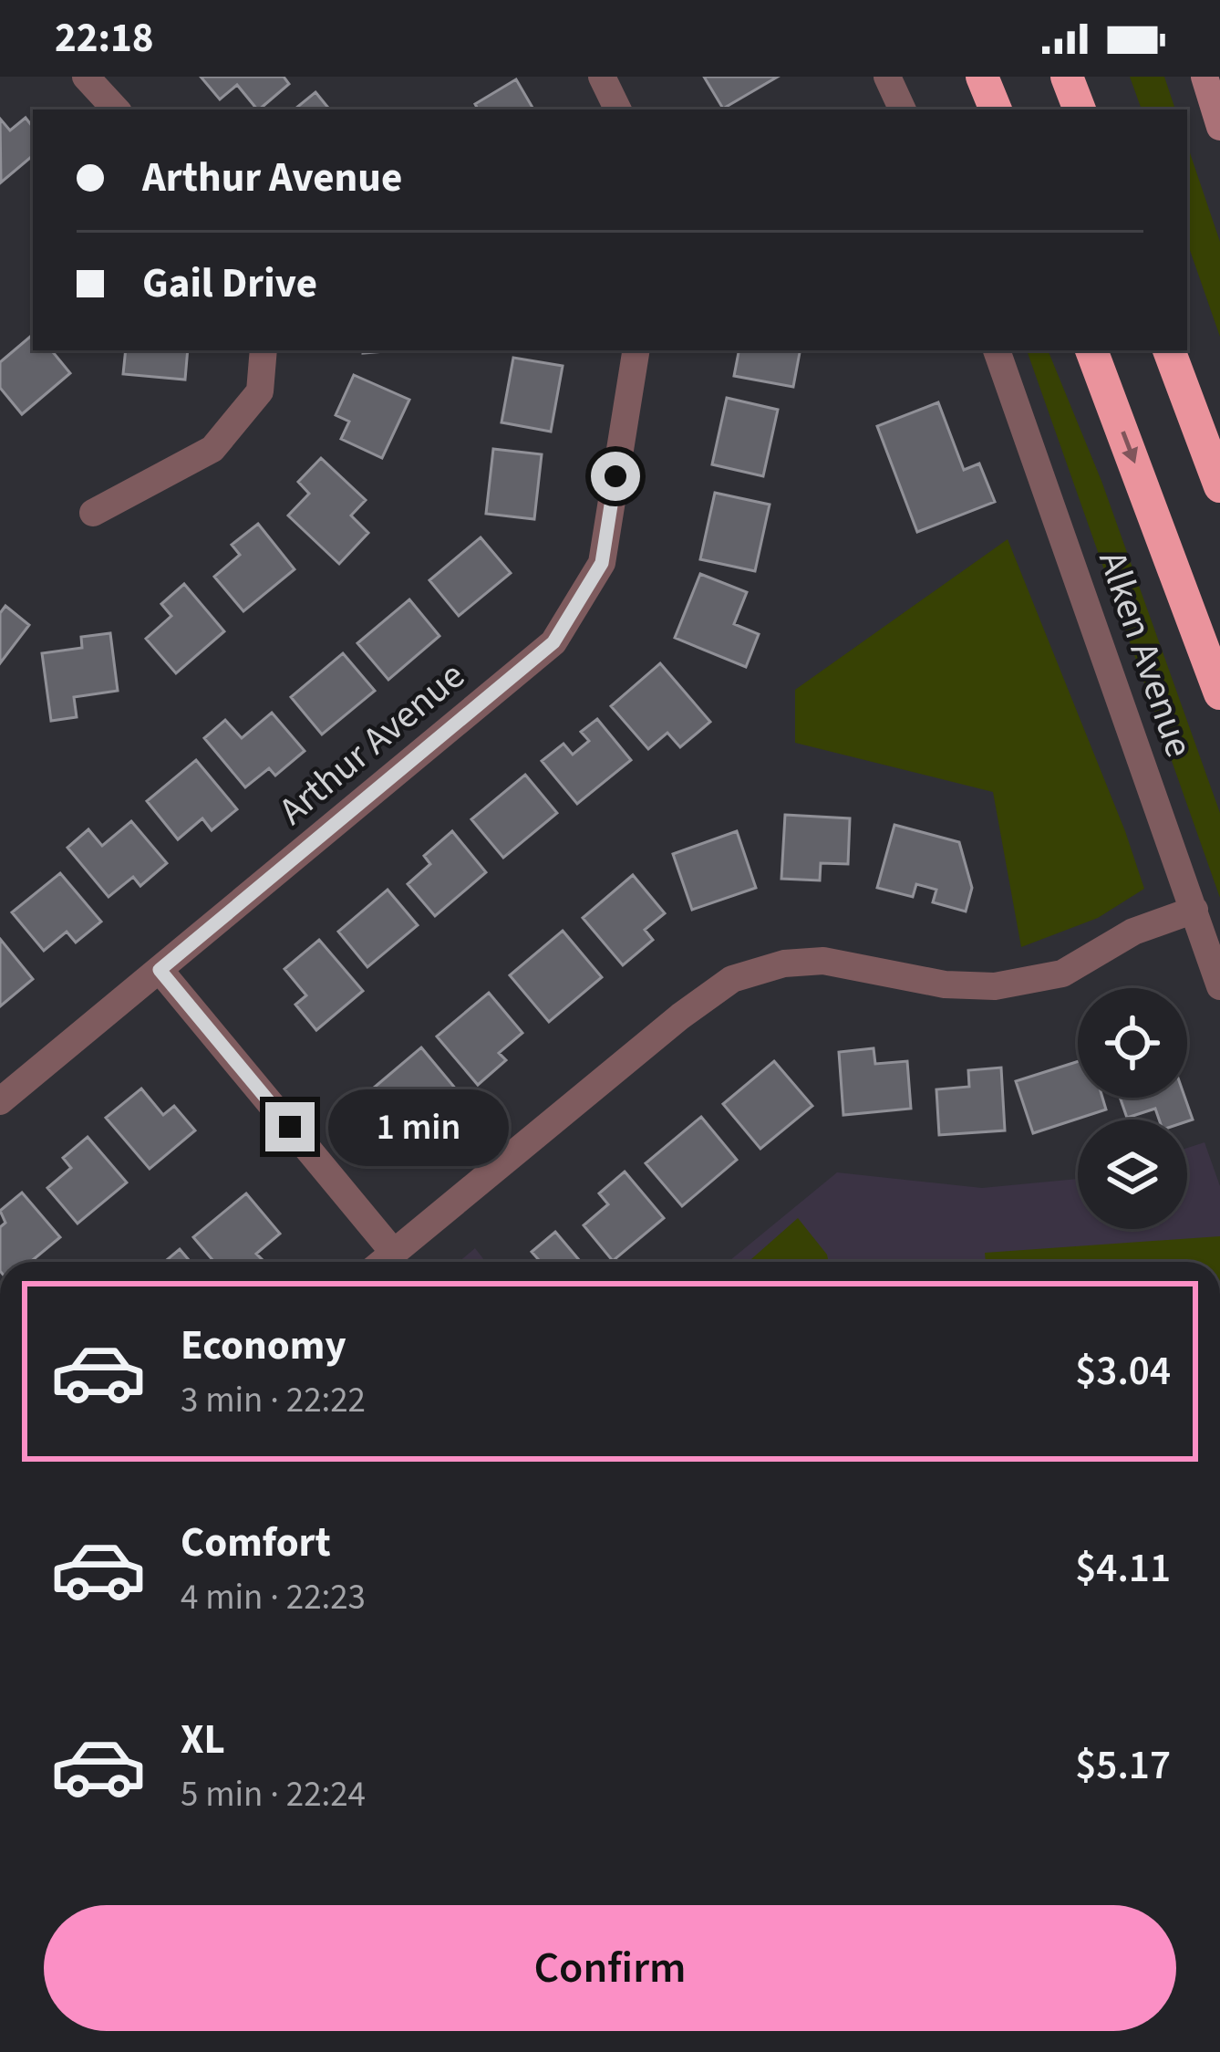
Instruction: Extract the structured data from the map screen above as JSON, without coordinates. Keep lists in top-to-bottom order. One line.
{"streets":{"street":["Alken Avenue","Arthur Avenue"]},"page":{"status":"22:18","banner":["Arthur Avenue","Gail Drive"],"bubble":"1 min","list":[{"name":"Economy","note":"3 min · 22:22","value":"$3.04"},{"name":"Comfort","note":"4 min · 22:23","value":"$4.11"},{"name":"XL","note":"5 min · 22:24","value":"$5.17"}],"buttons":"Confirm"}}
